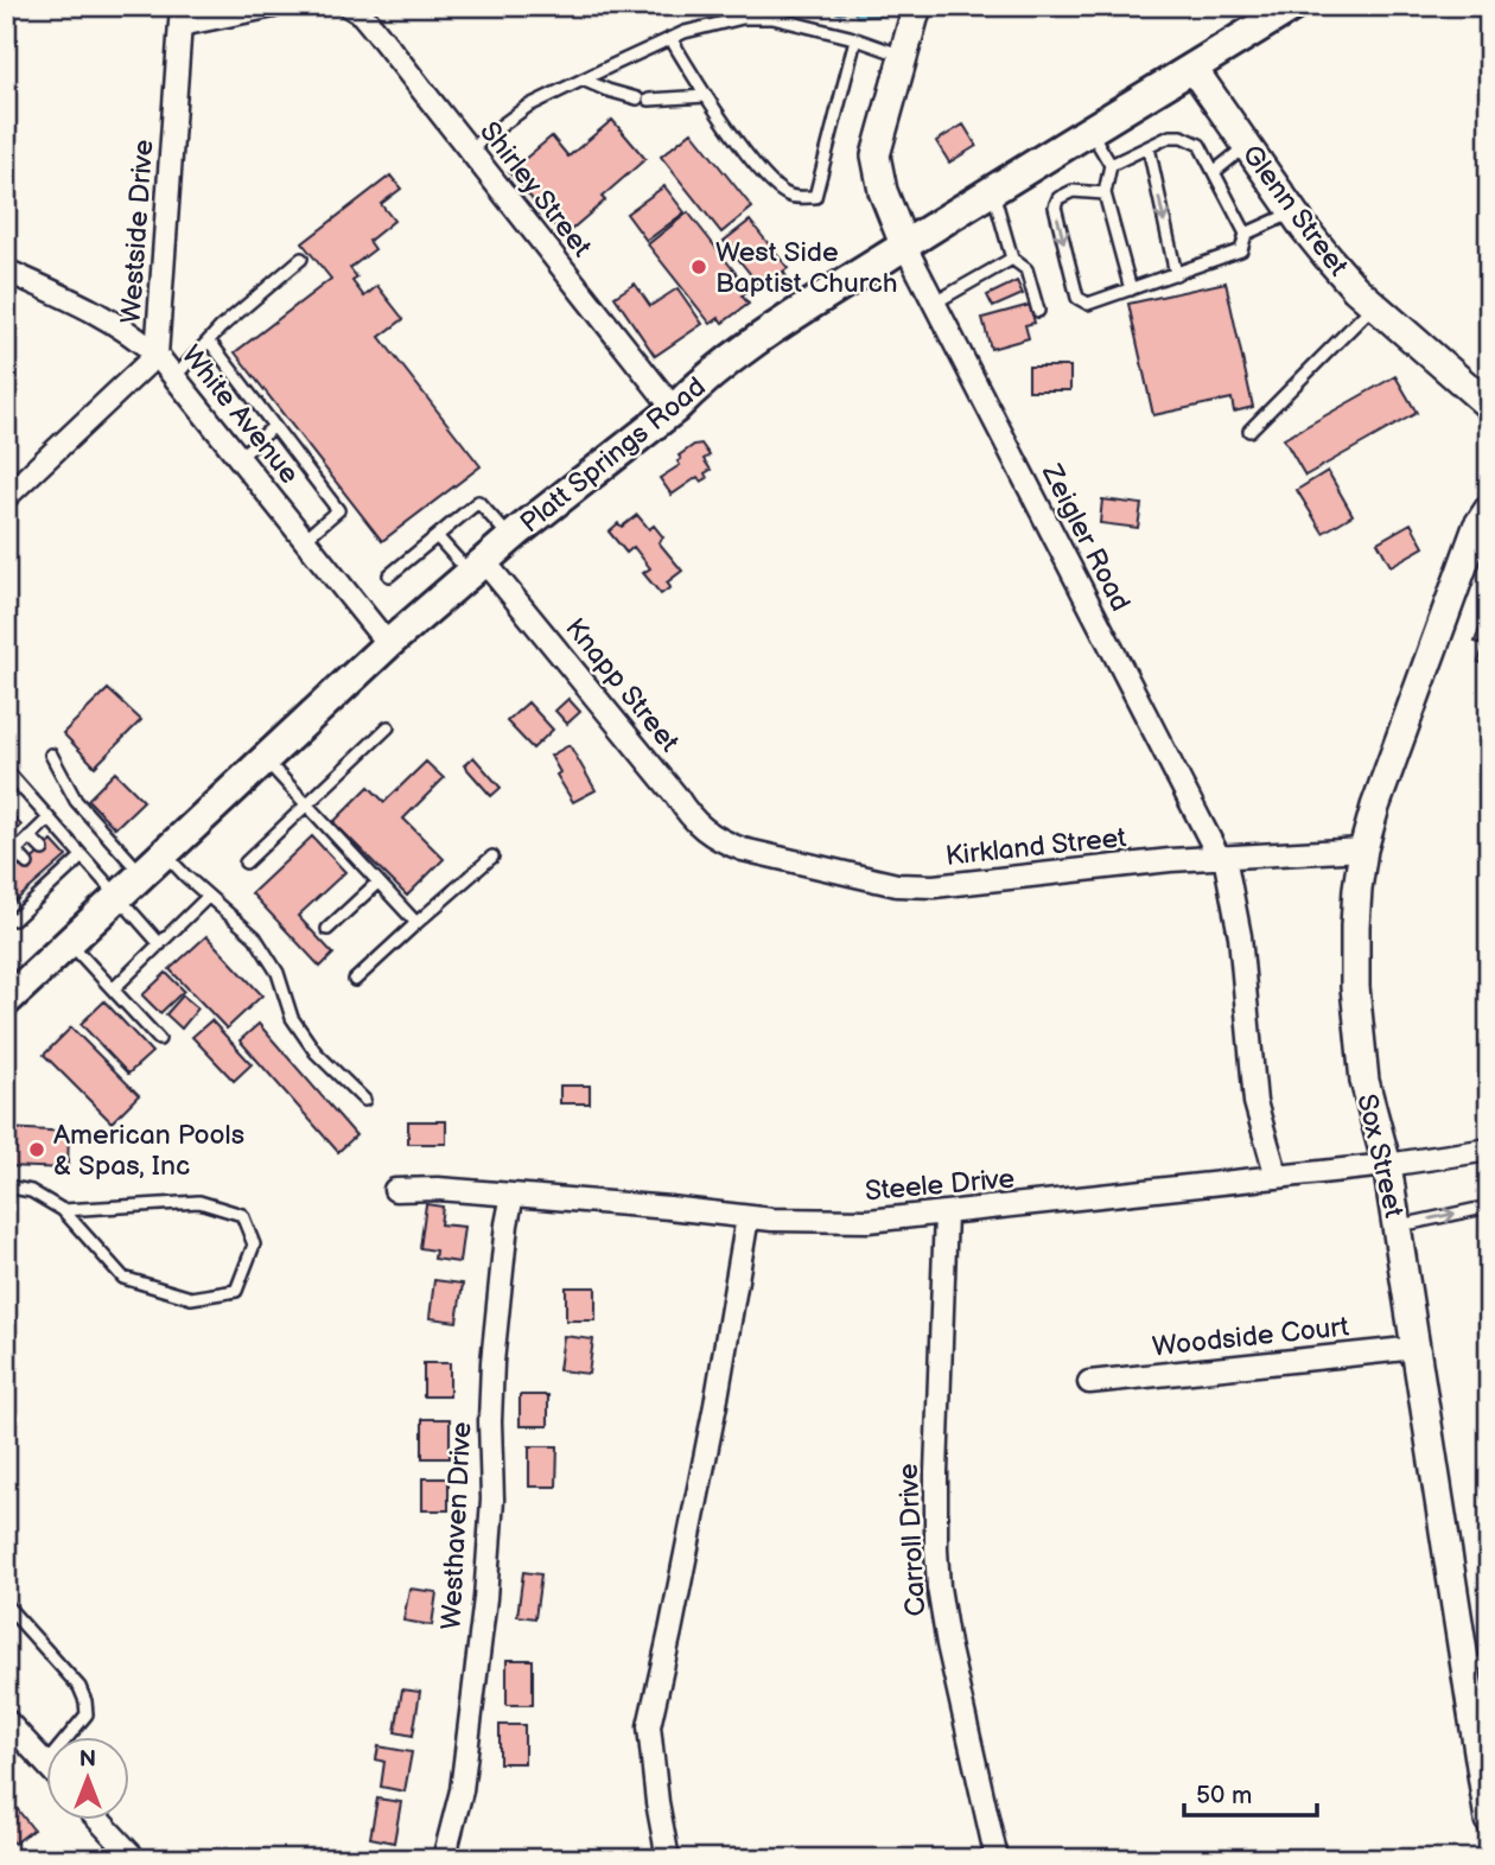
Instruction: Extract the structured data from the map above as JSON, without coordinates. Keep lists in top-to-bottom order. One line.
{"streets":{"main road":["Platt Springs Road"],"street":["Shirley Street","Glenn Street","Westside Drive","White Avenue","Zeigler Road","Knapp Street","Kirkland Street","Sox Street","Steele Drive","Woodside Court","Westhaven Drive","Carroll Drive"]},"crossings":[["Shirley Street","Platt Springs Road"],["Glenn Street","Platt Springs Road"],["Westside Drive","White Avenue"],["White Avenue","Platt Springs Road"],["Platt Springs Road","Zeigler Road"],["Platt Springs Road","Knapp Street"],["Zeigler Road","Kirkland Street"],["Zeigler Road","Steele Drive"],["Knapp Street","Kirkland Street"],["Kirkland Street","Sox Street"],["Sox Street","Steele Drive"],["Sox Street","Woodside Court"],["Steele Drive","Westhaven Drive"],["Steele Drive","Carroll Drive"]],"places":["West Side Baptist Church","American Pools & Spas, Inc"],"scale_bar":"50 m","north":"top"}
